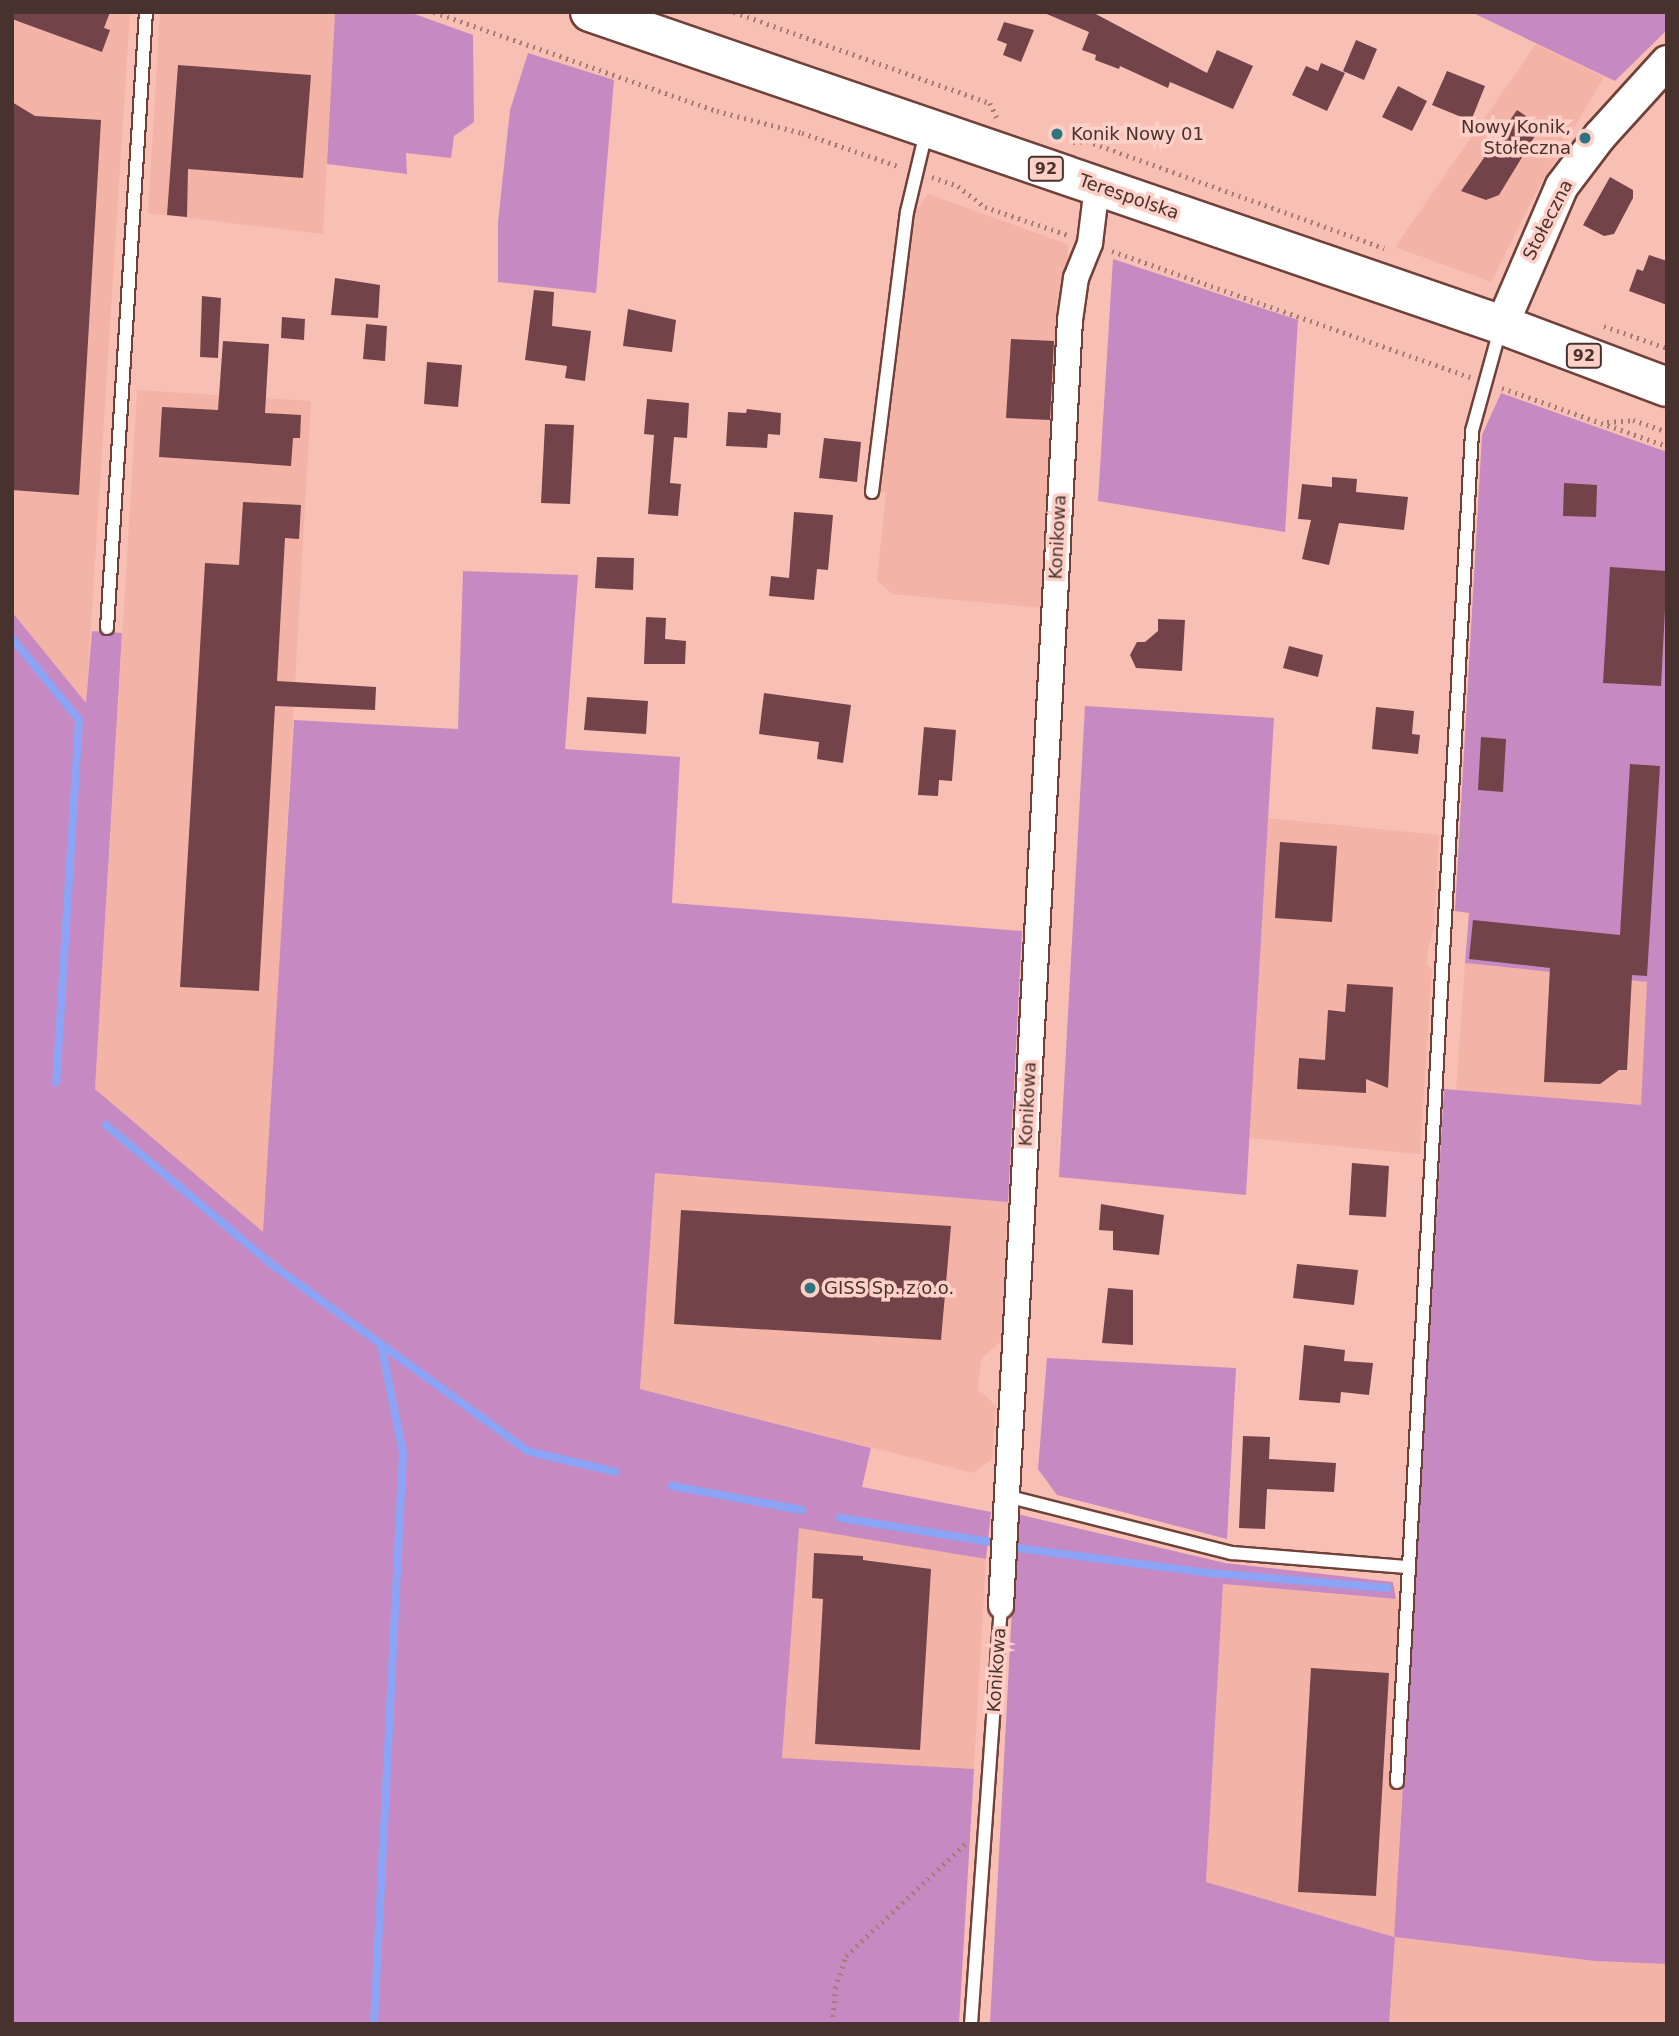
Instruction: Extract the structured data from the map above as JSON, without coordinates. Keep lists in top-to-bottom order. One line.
{"streets":{"main road":["92","Terespolska"],"street":["Stołeczna","Konikowa"]},"crossings":[["Terespolska","Stołeczna"],["Terespolska","Konikowa"]],"places":["Konik Nowy 01","Nowy Konik, Stołeczna","GISS Sp. z o.o."]}
